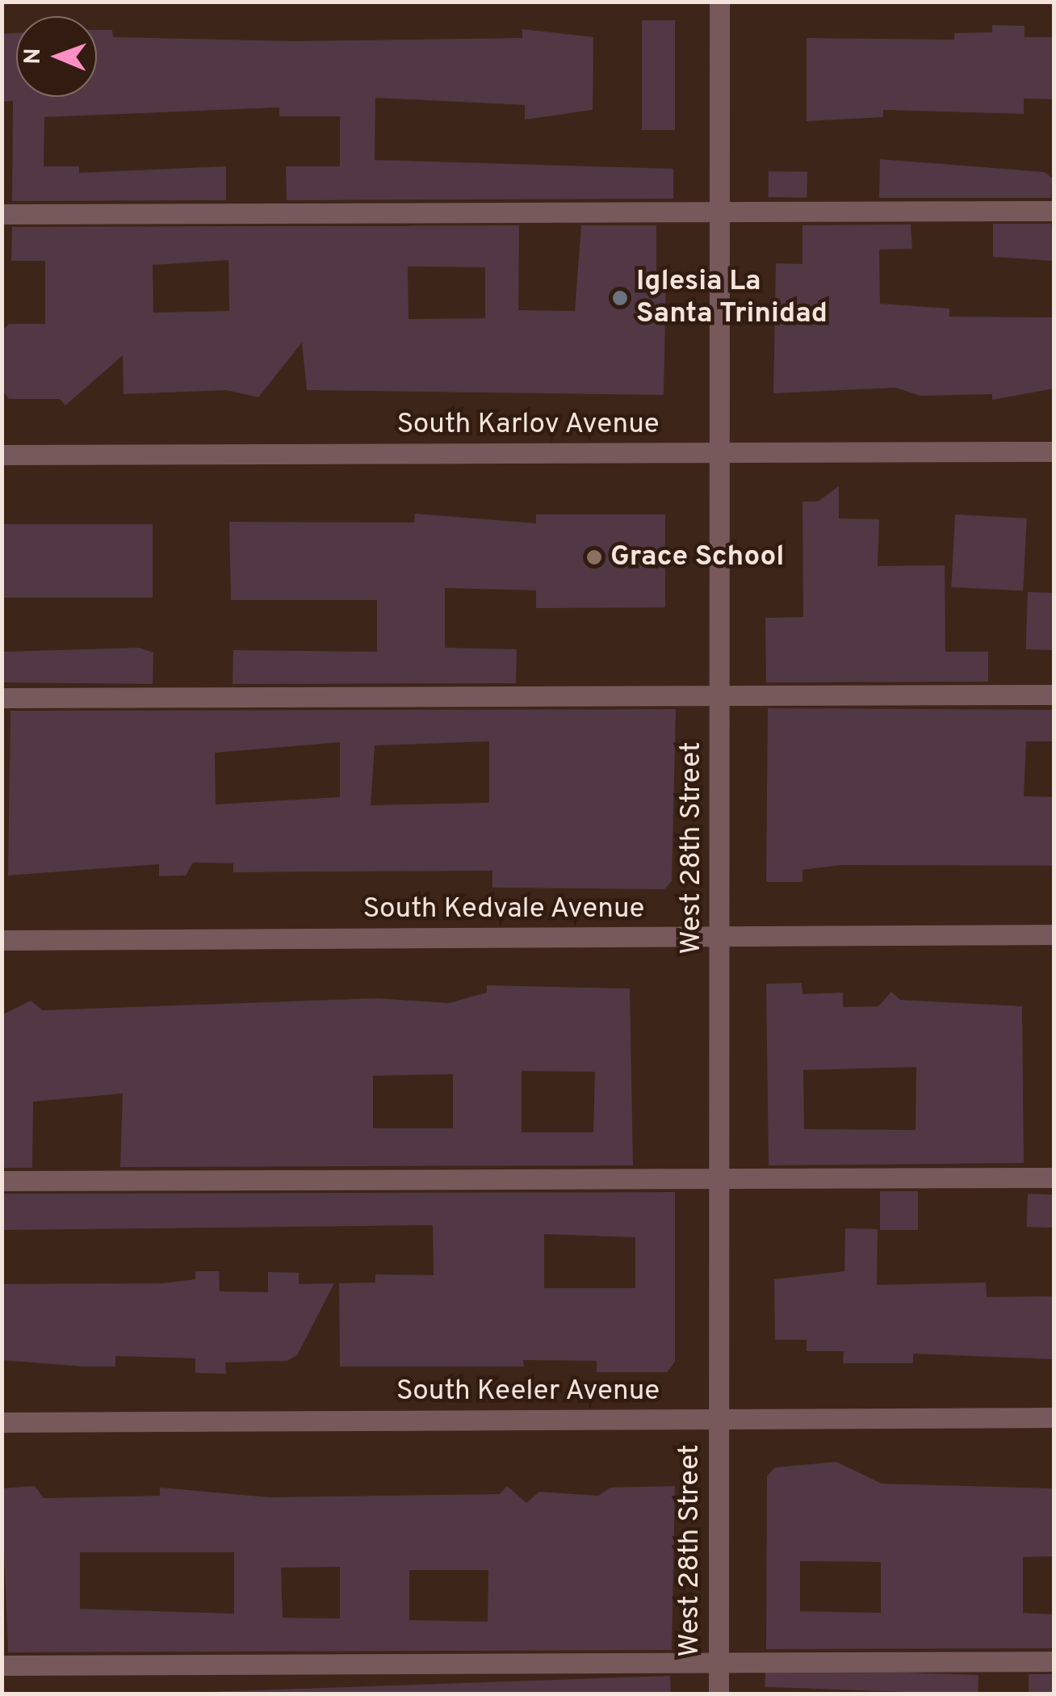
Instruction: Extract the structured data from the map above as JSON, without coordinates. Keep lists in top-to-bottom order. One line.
{"streets":{"street":["South Karlov Avenue","West 28th Street","South Kedvale Avenue","South Keeler Avenue"]},"crossings":[["South Karlov Avenue","West 28th Street"],["West 28th Street","South Kedvale Avenue"],["West 28th Street","South Keeler Avenue"]],"places":["Iglesia La Santa Trinidad","Grace School"],"north":"left"}
